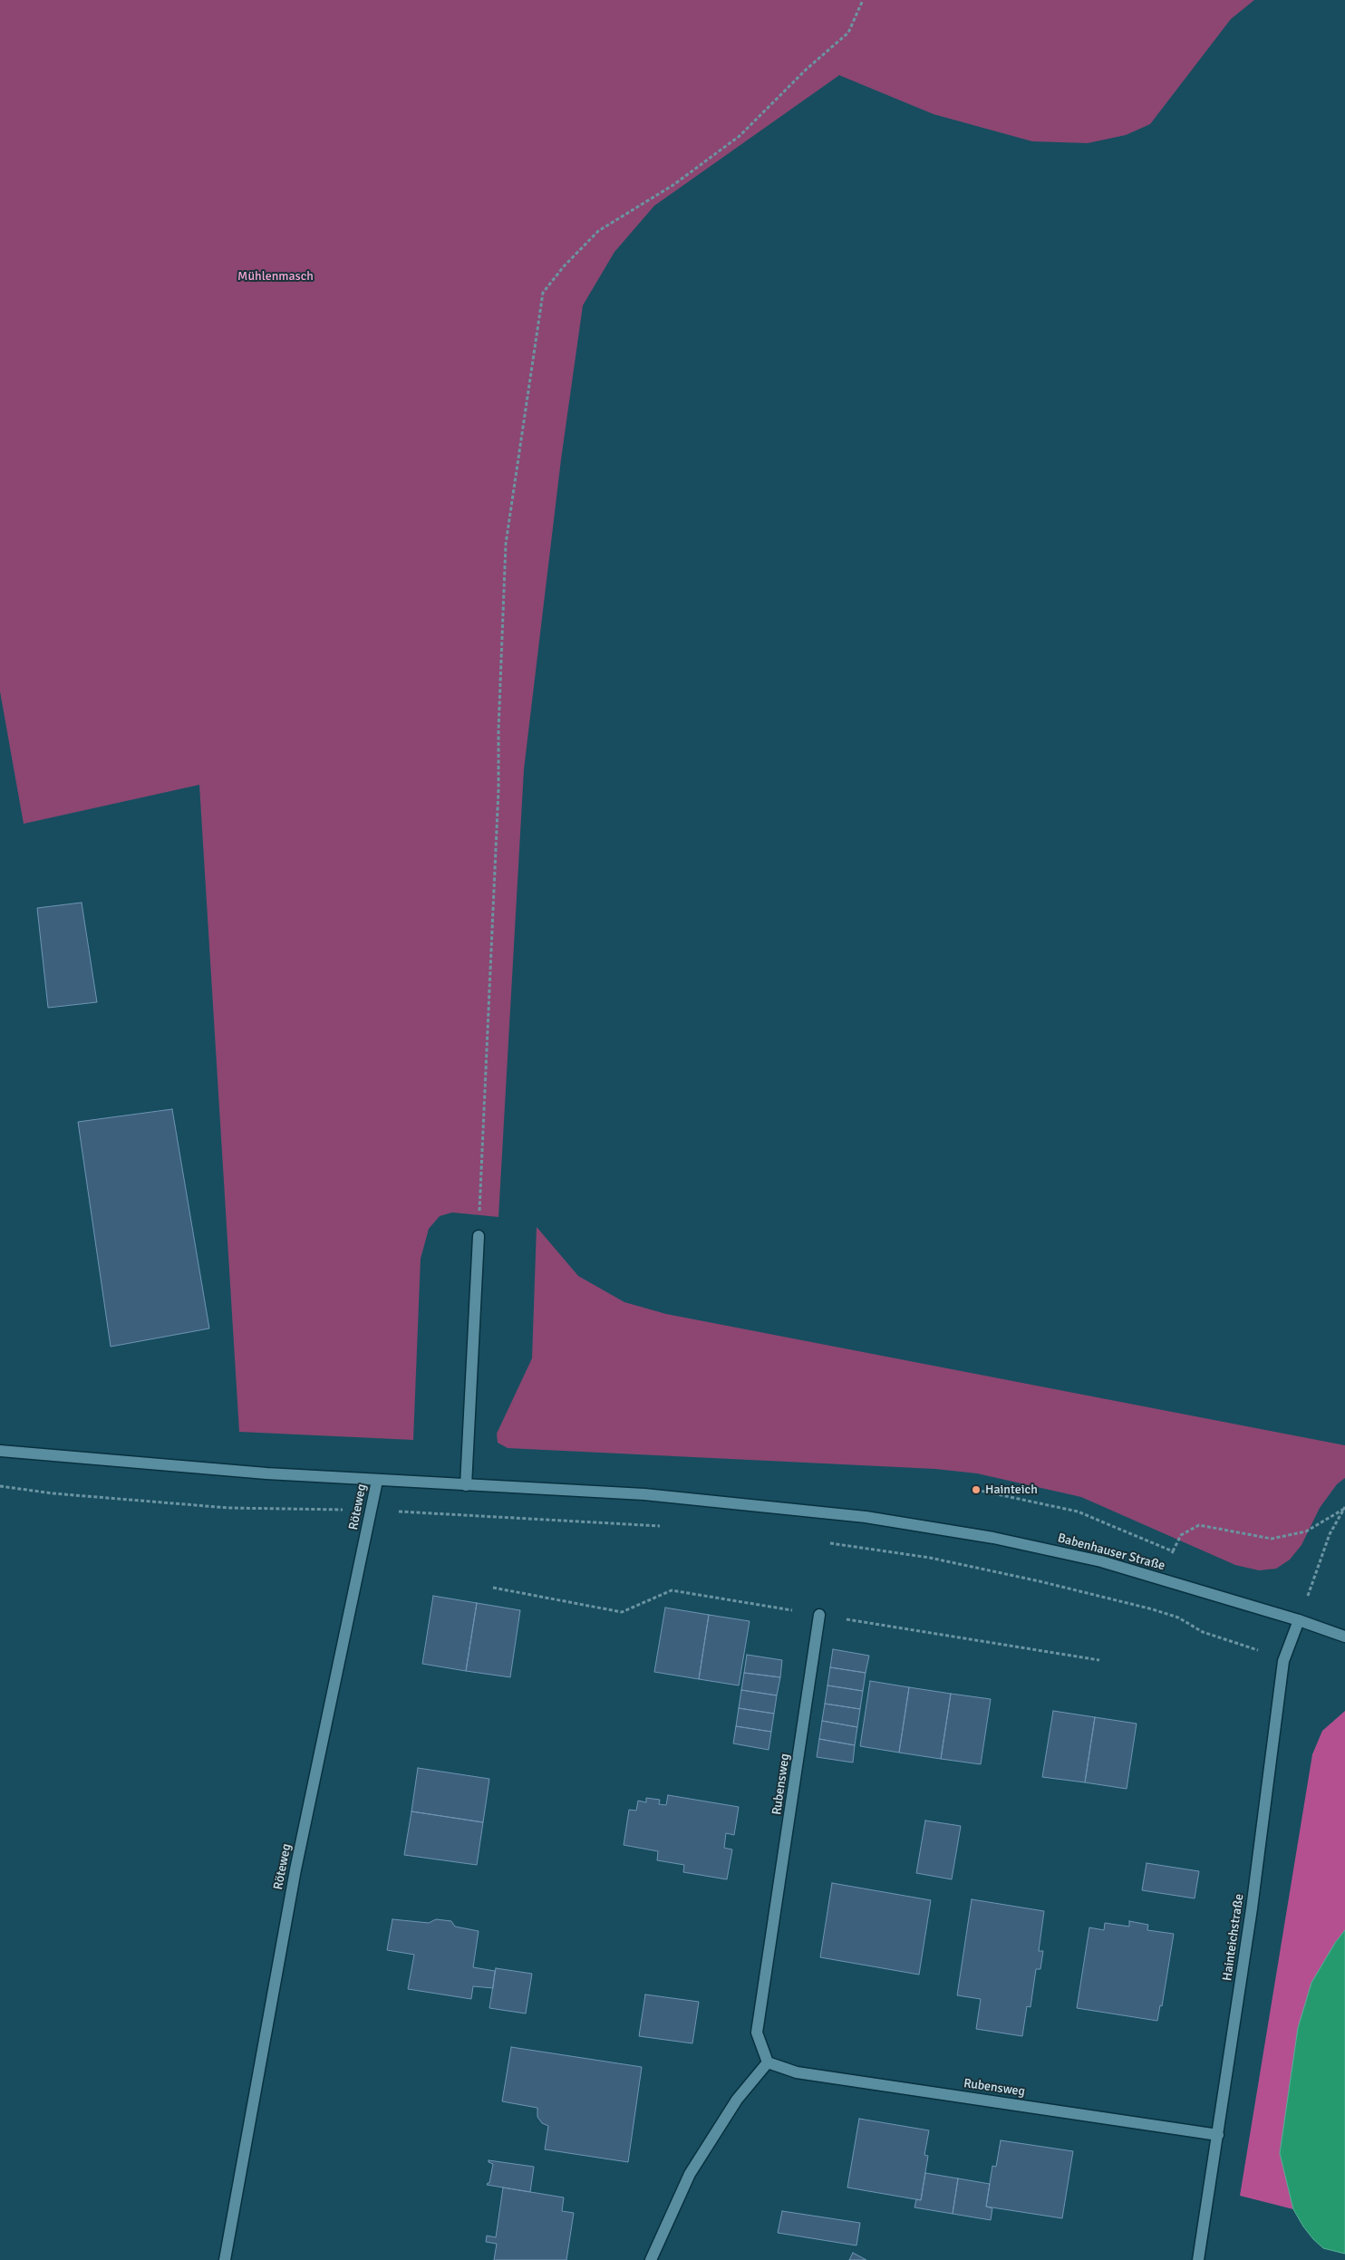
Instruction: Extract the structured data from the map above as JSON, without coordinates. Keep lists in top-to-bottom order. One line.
{"streets":{"street":["Röteweg","Babenhauser Straße","Rubensweg","Hainteichstraße"]},"crossings":[["Röteweg","Babenhauser Straße"],["Babenhauser Straße","Hainteichstraße"],["Rubensweg","Hainteichstraße"]],"parks":["Mühlenmasch"],"places":["Hainteich"]}
